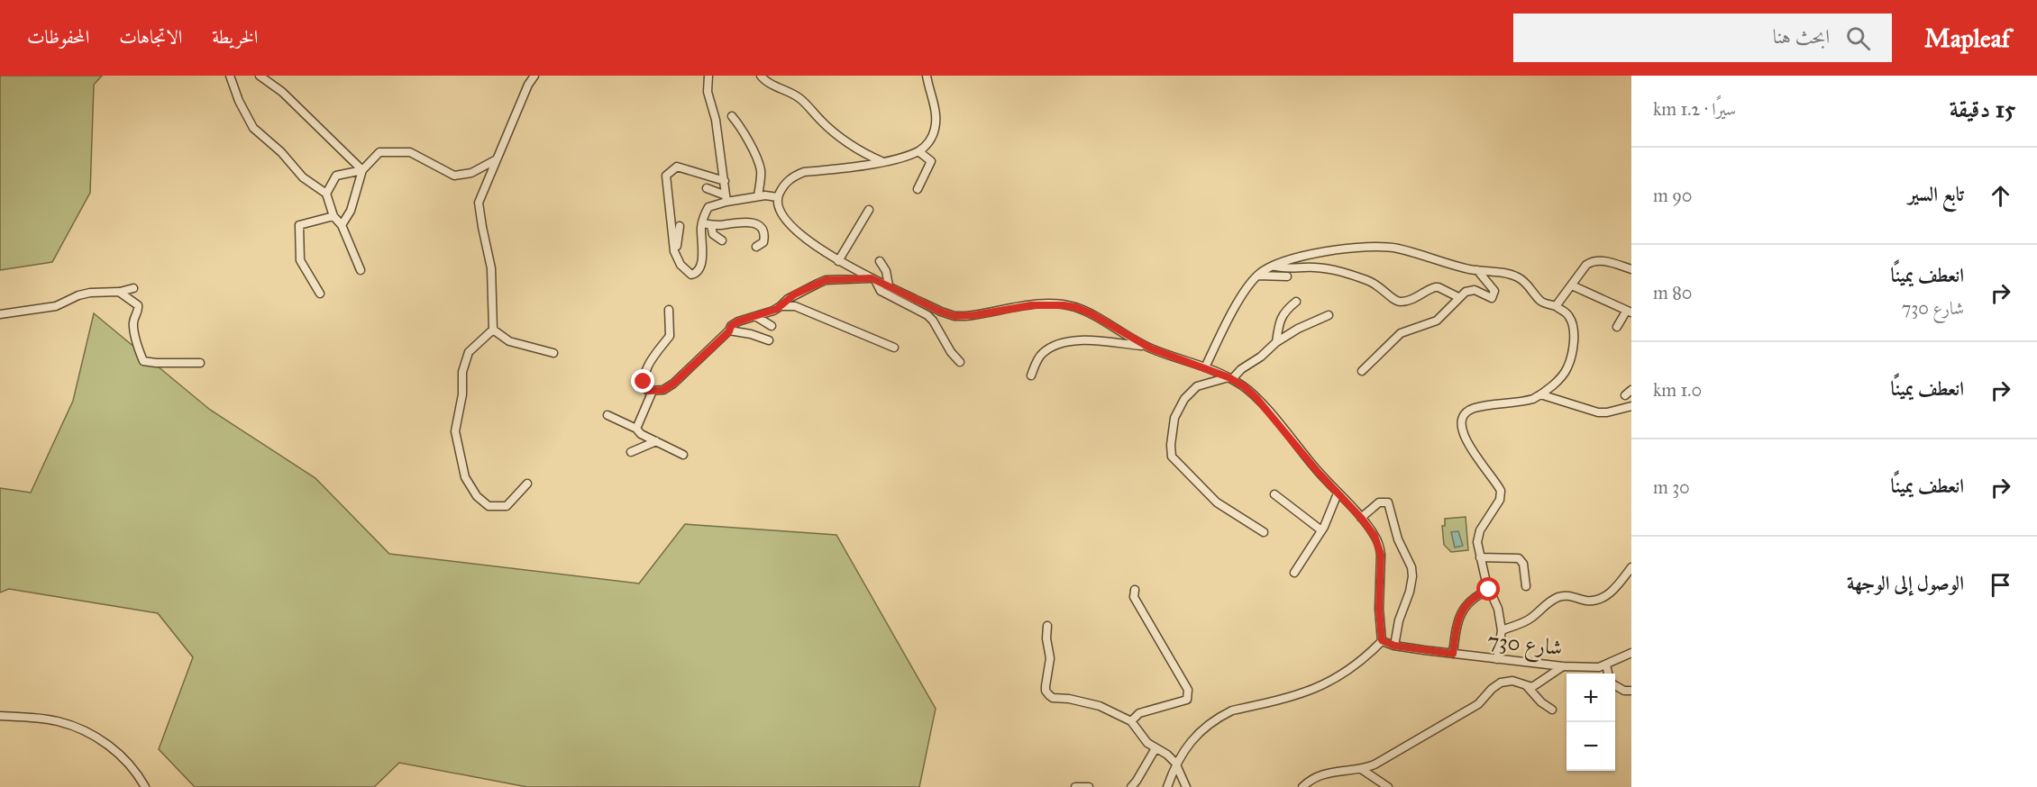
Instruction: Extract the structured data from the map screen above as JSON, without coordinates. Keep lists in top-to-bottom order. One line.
{"streets":{"street":["شارع 730"]},"page":{"header":"Mapleaf","search":"ابحث هنا","nav":["الخريطة","الاتجاهات","المحفوظات"],"heading":["15 دقيقة","سيرًا · 1.2 km"],"list":[["تابع السير","90 m"],["انعطف يمينًا","شارع 730","80 m"],["انعطف يمينًا","1.0 km"],["انعطف يمينًا","30 m"],"الوصول إلى الوجهة"],"map_buttons":["+","−"]}}
